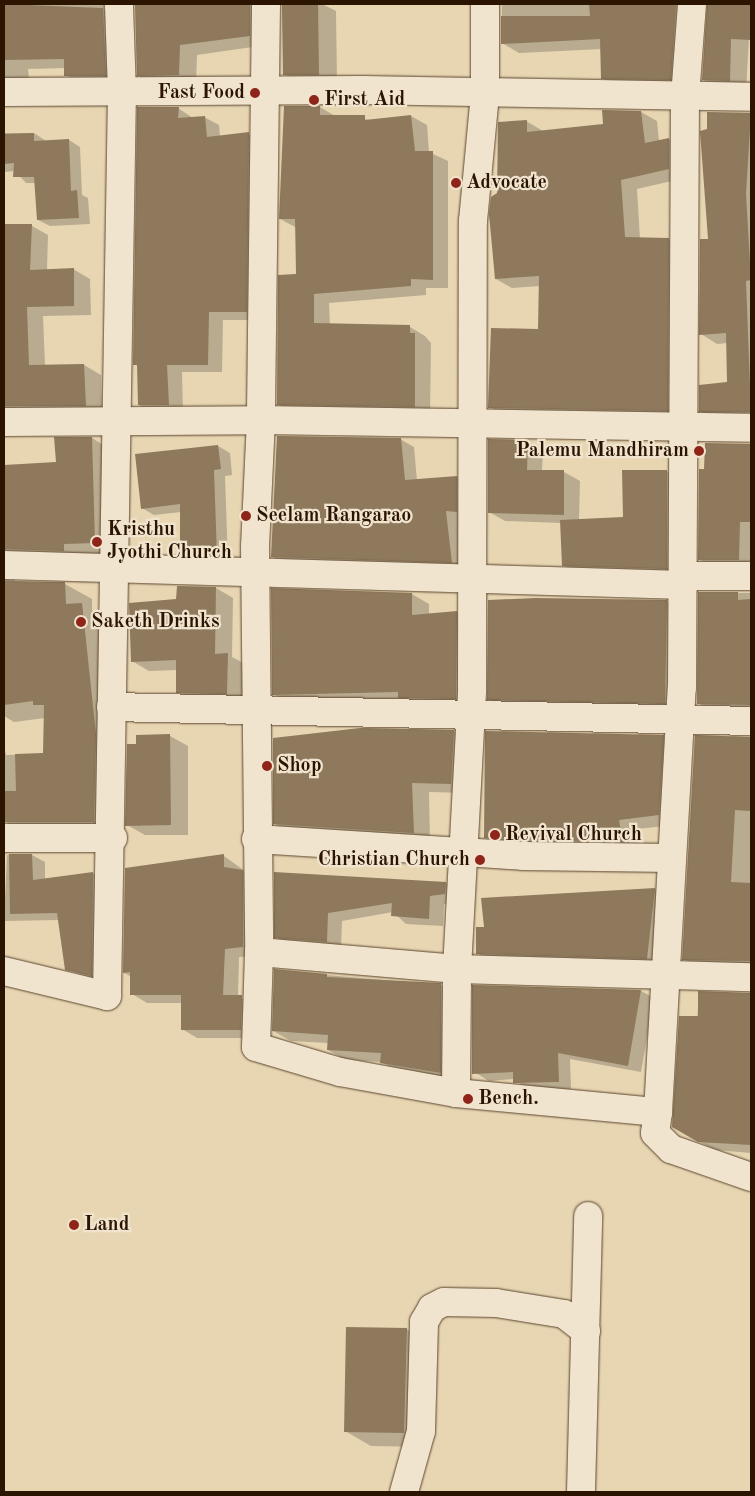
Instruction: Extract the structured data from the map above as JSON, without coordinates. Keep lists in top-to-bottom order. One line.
{"places":["Fast Food","First Aid","Advocate","Palemu Mandhiram","Seelam Rangarao","Kristhu Jyothi Church","Saketh Drinks","Shop","Revival Church","Christian Church","Bench.","Land"]}
